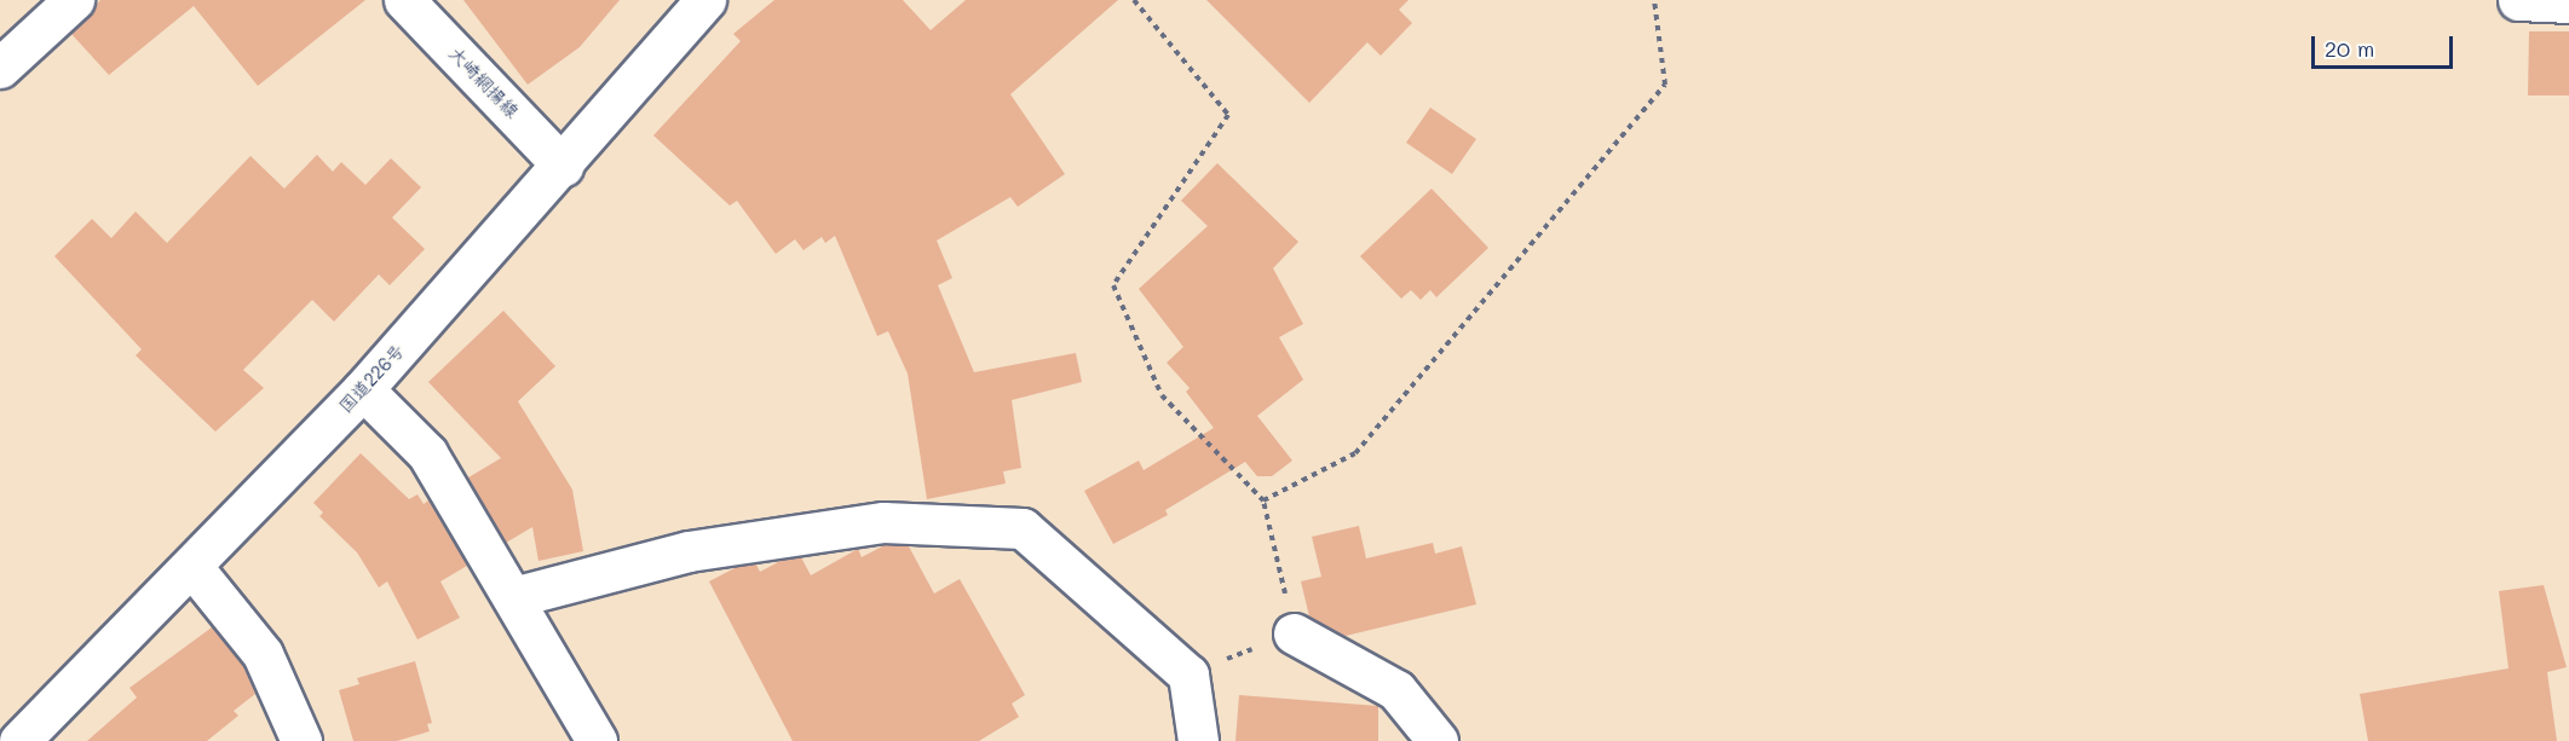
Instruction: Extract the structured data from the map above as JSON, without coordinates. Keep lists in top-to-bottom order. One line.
{"streets":{"main road":["大崎網揚線","国道226号"]},"crossings":[["大崎網揚線","国道226号"]],"scale_bar":"20 m"}
